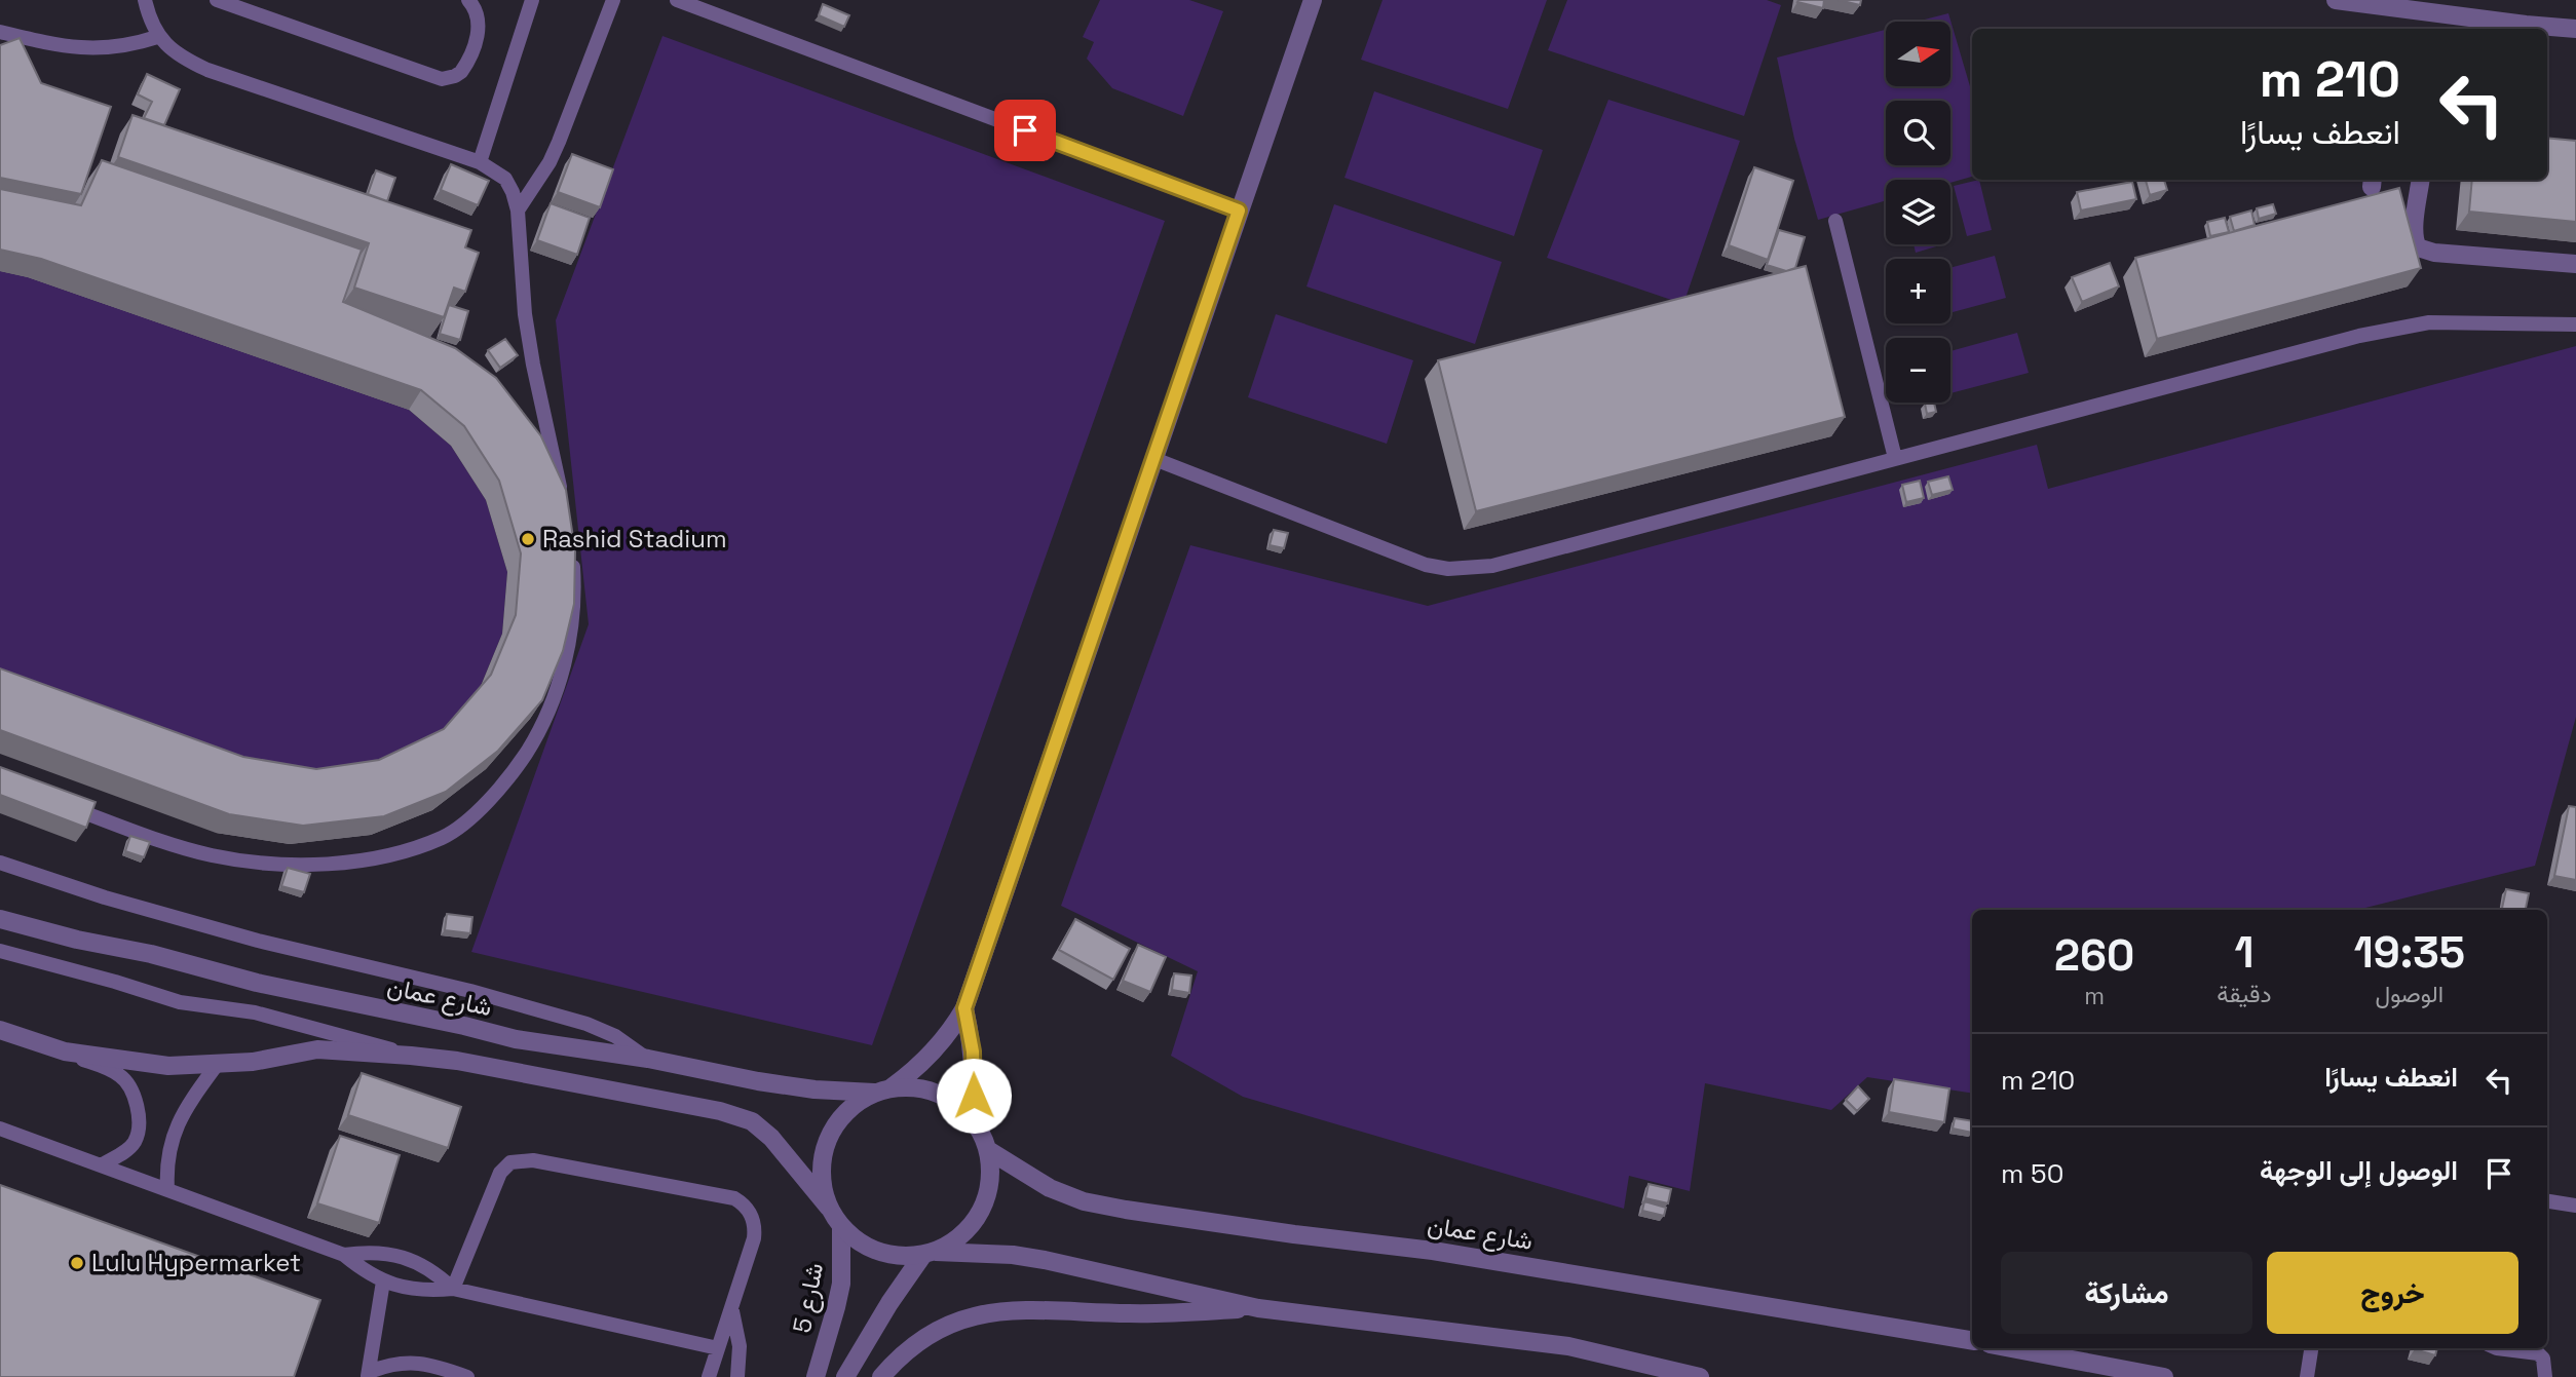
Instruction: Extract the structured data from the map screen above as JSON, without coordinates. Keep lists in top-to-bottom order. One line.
{"streets":{"street":["شارع عمان","شارع 5"]},"crossings":[["شارع عمان","شارع 5"]],"places":["Rashid Stadium","Lulu Hypermarket"],"north":"right","page":{"map_buttons":["+","−"],"turn":["210 m","انعطف يسارًا"],"eta":["19:35","الوصول","1","دقيقة","260","m"],"list":[{"name":"انعطف يسارًا","value":"210 m"},{"name":"الوصول إلى الوجهة","value":"50 m"}],"buttons":["خروج","مشاركة"]}}
